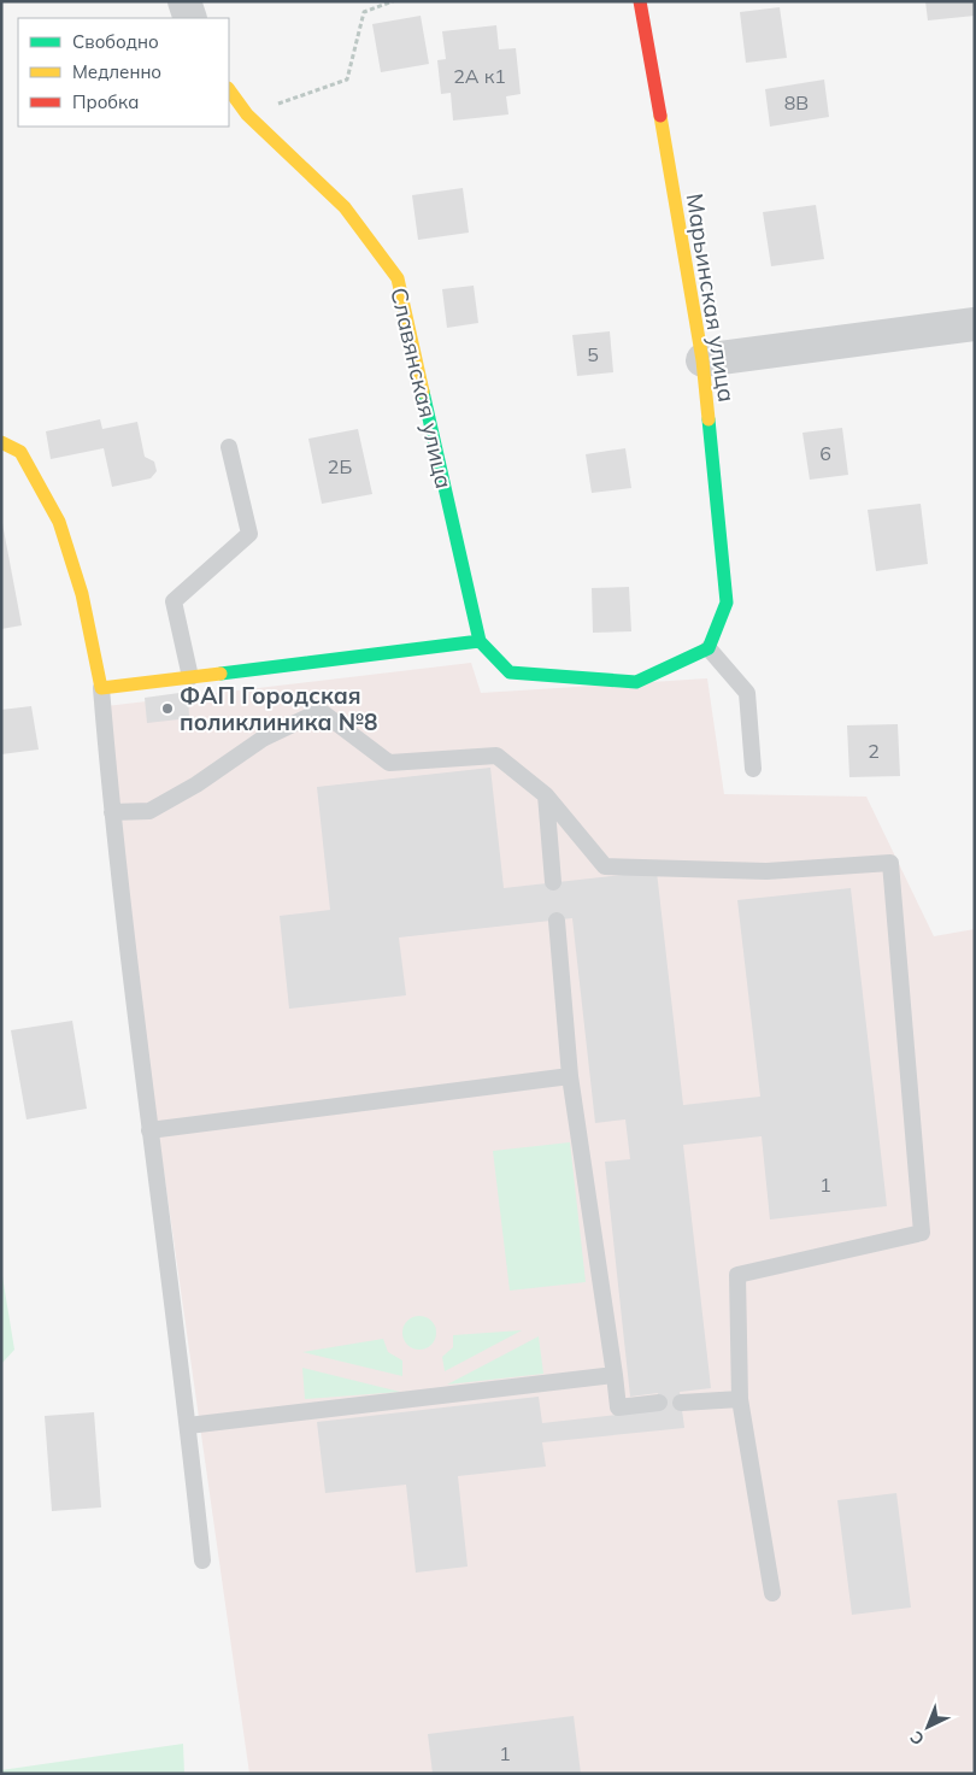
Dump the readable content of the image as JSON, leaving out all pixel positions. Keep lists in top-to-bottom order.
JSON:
{
  "streets": {
    "street": ["Марьинская улица", "Славянская улица"]
  },
  "places": ["ФАП Городская поликлиника №8"],
  "house_numbers": [
    "2А к1",
    "8В",
    "5",
    "6",
    "2Б",
    "2",
    "1",
    "1"
  ],
  "legend": ["Свободно", "Медленно", "Пробка"],
  "north": "bottom left"
}
